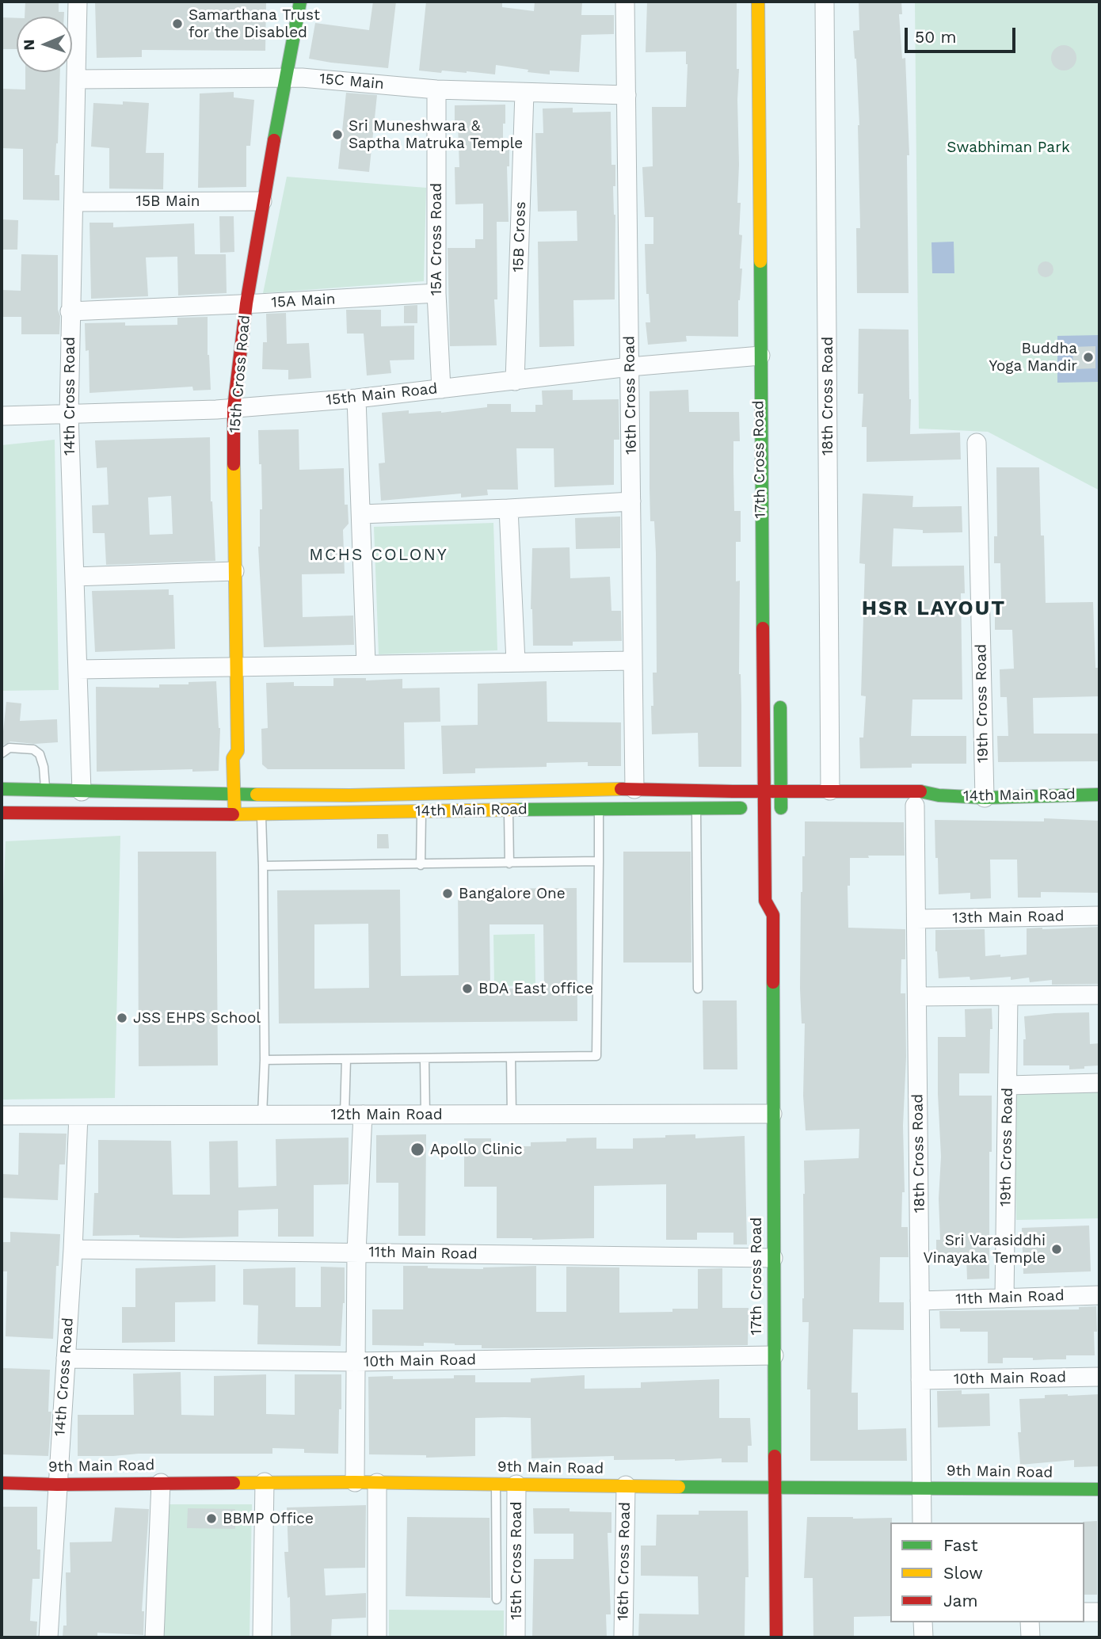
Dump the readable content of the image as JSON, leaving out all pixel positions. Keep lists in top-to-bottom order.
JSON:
{
  "streets": {
    "street": [
      "15C Main",
      "15B Main",
      "15B Cross",
      "15A Cross Road",
      "15A Main",
      "15th Cross Road",
      "15th Main Road",
      "16th Cross Road",
      "14th Cross Road",
      "18th Cross Road",
      "17th Cross Road",
      "19th Cross Road",
      "14th Main Road",
      "13th Main Road",
      "12th Main Road",
      "11th Main Road",
      "10th Main Road",
      "9th Main Road"
    ]
  },
  "crossings": [
    ["15C Main", "15B Cross"],
    ["15C Main", "15A Cross Road"],
    ["15C Main", "15th Cross Road"],
    ["15C Main", "16th Cross Road"],
    ["15C Main", "14th Cross Road"],
    ["15B Main", "15th Cross Road"],
    ["15B Main", "14th Cross Road"],
    ["15B Cross", "15th Main Road"],
    ["15A Cross Road", "15A Main"],
    ["15A Cross Road", "15th Main Road"],
    ["15A Main", "15th Cross Road"],
    ["15A Main", "14th Cross Road"],
    ["15th Cross Road", "15th Main Road"],
    ["15th Cross Road", "14th Main Road"],
    ["15th Cross Road", "9th Main Road"],
    ["15th Main Road", "16th Cross Road"],
    ["15th Main Road", "14th Cross Road"],
    ["15th Main Road", "17th Cross Road"],
    ["16th Cross Road", "14th Main Road"],
    ["16th Cross Road", "9th Main Road"],
    ["14th Cross Road", "14th Main Road"],
    ["14th Cross Road", "12th Main Road"],
    ["14th Cross Road", "11th Main Road"],
    ["14th Cross Road", "10th Main Road"],
    ["14th Cross Road", "9th Main Road"],
    ["18th Cross Road", "14th Main Road"],
    ["18th Cross Road", "13th Main Road"],
    ["18th Cross Road", "11th Main Road"],
    ["18th Cross Road", "10th Main Road"],
    ["18th Cross Road", "9th Main Road"],
    ["17th Cross Road", "14th Main Road"],
    ["17th Cross Road", "12th Main Road"],
    ["17th Cross Road", "11th Main Road"],
    ["17th Cross Road", "10th Main Road"],
    ["17th Cross Road", "9th Main Road"],
    ["19th Cross Road", "14th Main Road"],
    ["19th Cross Road", "11th Main Road"]
  ],
  "districts": ["MCHS COLONY", "HSR LAYOUT"],
  "parks": ["Swabhiman Park"],
  "places": [
    "Samarthana Trust for the Disabled",
    "Sri Muneshwara & Saptha Matruka Temple",
    "Buddha Yoga Mandir",
    "Bangalore One",
    "BDA East office",
    "JSS EHPS School",
    "Apollo Clinic",
    "Sri Varasiddhi Vinayaka Temple",
    "BBMP Office"
  ],
  "legend": ["Fast", "Slow", "Jam"],
  "scale_bar": "50 m",
  "north": "left"
}
